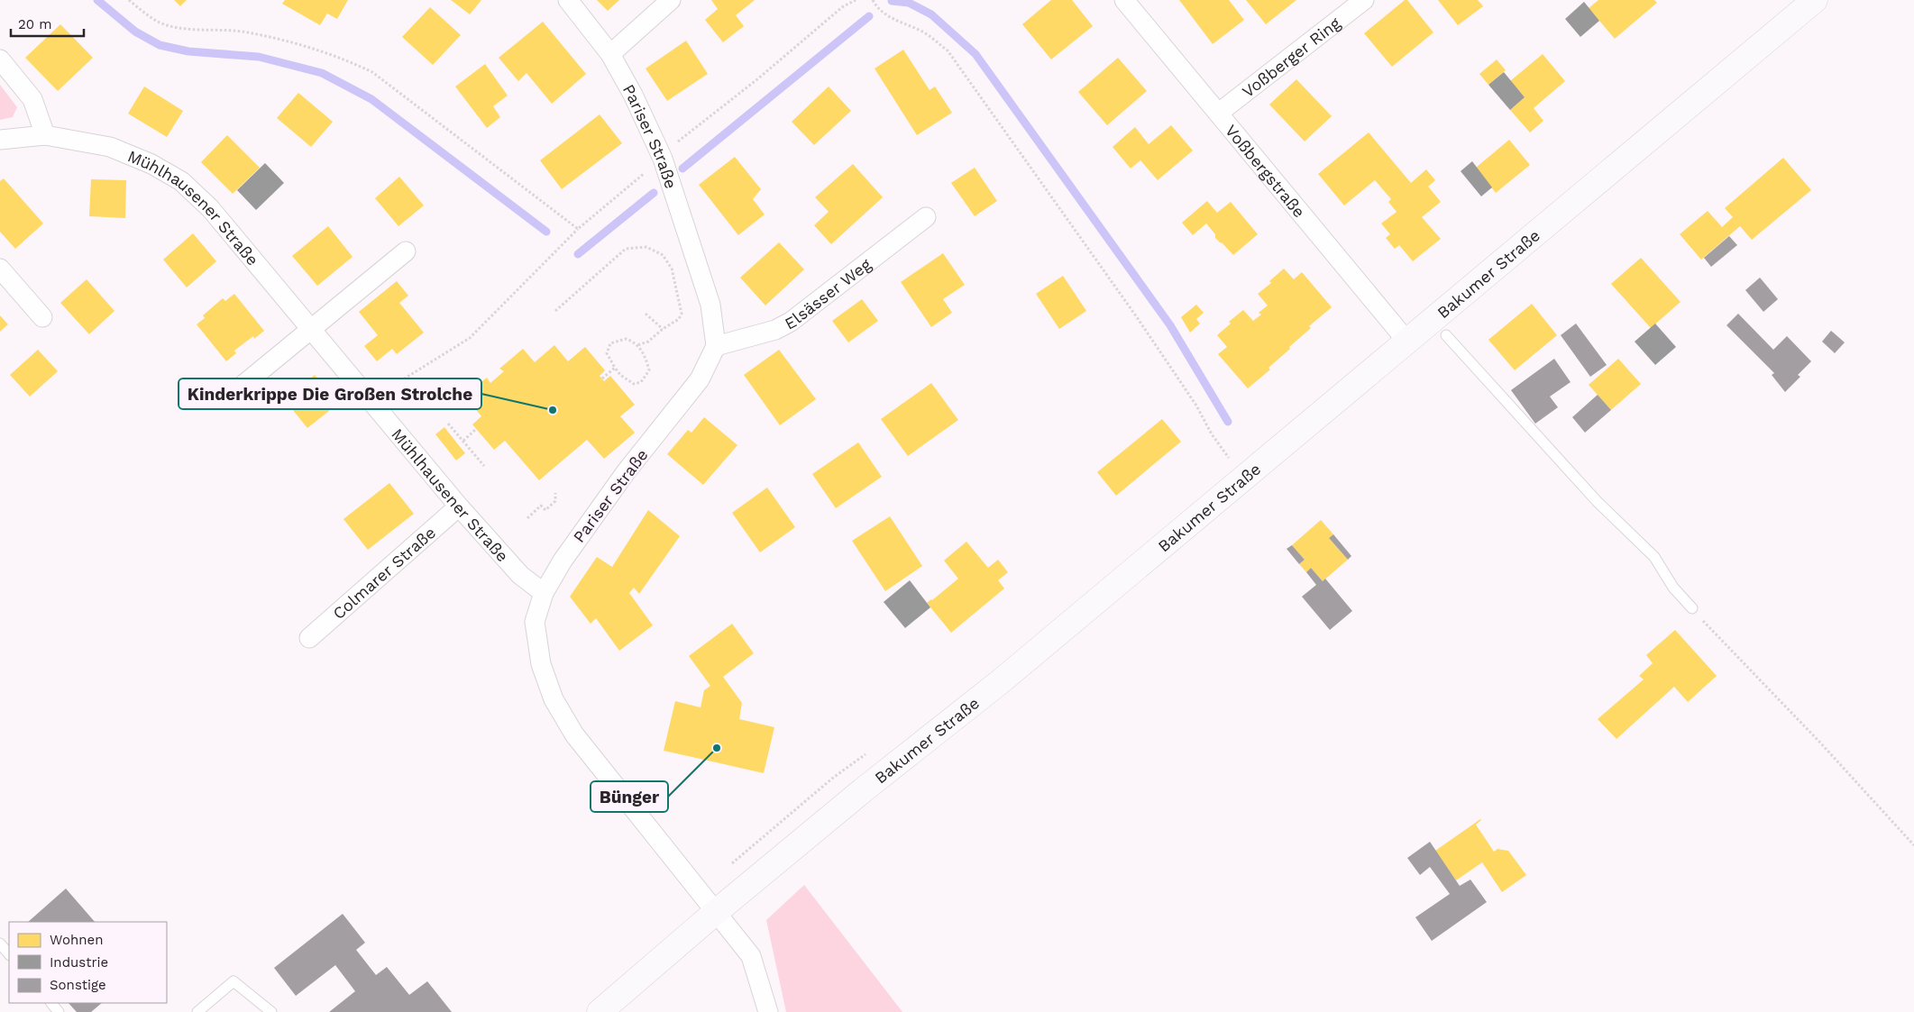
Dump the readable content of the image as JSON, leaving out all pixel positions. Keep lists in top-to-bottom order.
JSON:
{
  "streets": {
    "main road": ["Bakumer Straße"],
    "street": [
      "Voßberger Ring",
      "Pariser Straße",
      "Voßbergstraße",
      "Mühlhausener Straße",
      "Elsässer Weg",
      "Colmarer Straße"
    ]
  },
  "crossings": [
    ["Voßberger Ring", "Voßbergstraße"],
    ["Pariser Straße", "Mühlhausener Straße"],
    ["Pariser Straße", "Bakumer Straße"],
    ["Pariser Straße", "Elsässer Weg"],
    ["Voßbergstraße", "Bakumer Straße"],
    ["Mühlhausener Straße", "Colmarer Straße"]
  ],
  "places": ["Kinderkrippe Die Großen Strolche", "Bünger"],
  "legend": ["Wohnen", "Industrie", "Sonstige"],
  "scale_bar": "20 m"
}
